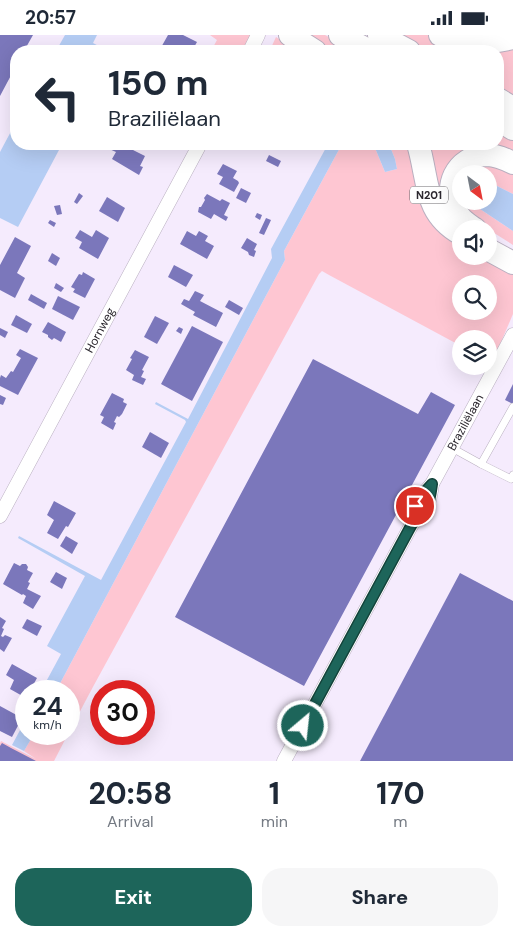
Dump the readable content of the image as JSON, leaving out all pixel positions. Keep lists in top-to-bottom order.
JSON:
{
  "streets": {
    "highway": ["N201"],
    "street": ["Hornweg", "Braziliëlaan"]
  },
  "north": "bottom right",
  "page": {
    "status": "20:57",
    "turn": ["150 m", "Braziliëlaan"],
    "speed": "24 km/h",
    "limit": "30",
    "eta": [
      "20:58",
      "Arrival",
      "1",
      "min",
      "170",
      "m"
    ],
    "buttons": ["Exit", "Share"]
  }
}
